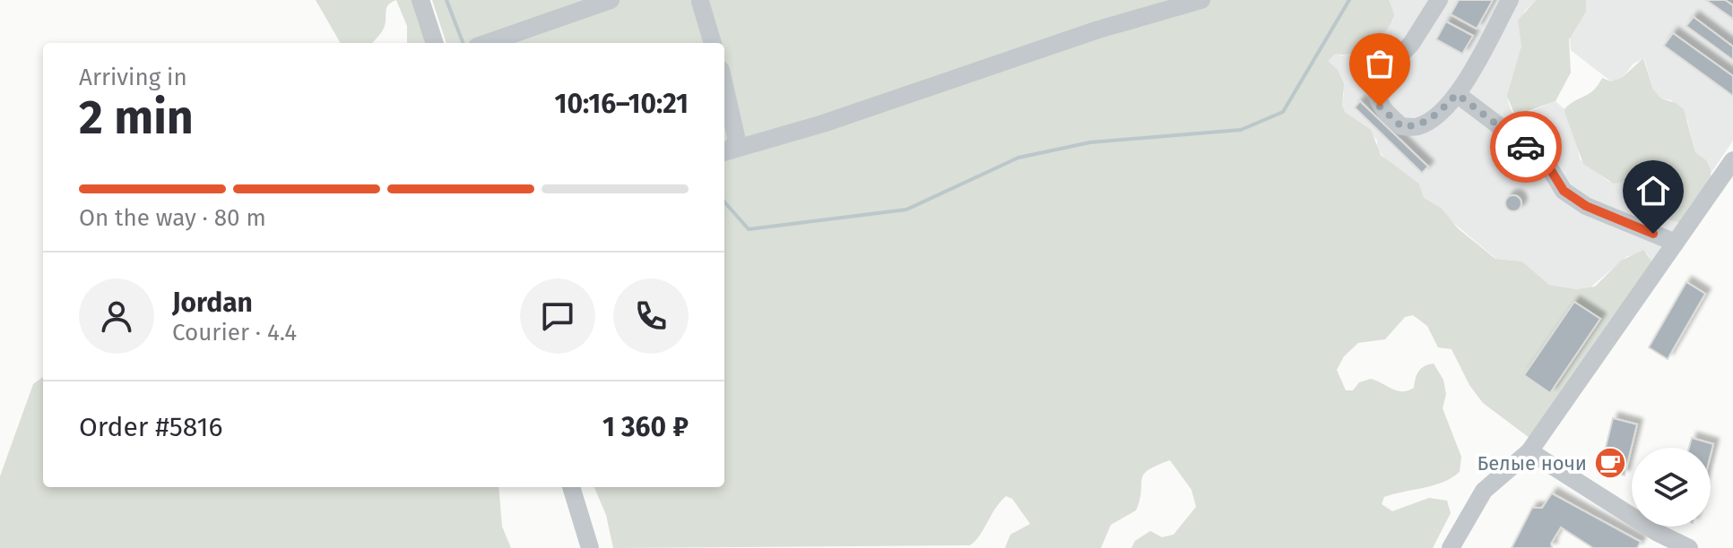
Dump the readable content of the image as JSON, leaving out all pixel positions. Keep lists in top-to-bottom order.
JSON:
{
  "places": {
    "cafe": ["Белые ночи"]
  },
  "page": {
    "heading": ["2 min", "Arriving in", "10:16–10:21"],
    "panel": [
      "Jordan",
      "Courier · 4.4",
      "Order #5816",
      "1 360 ₽"
    ],
    "bar": "On the way · 80 m"
  }
}
